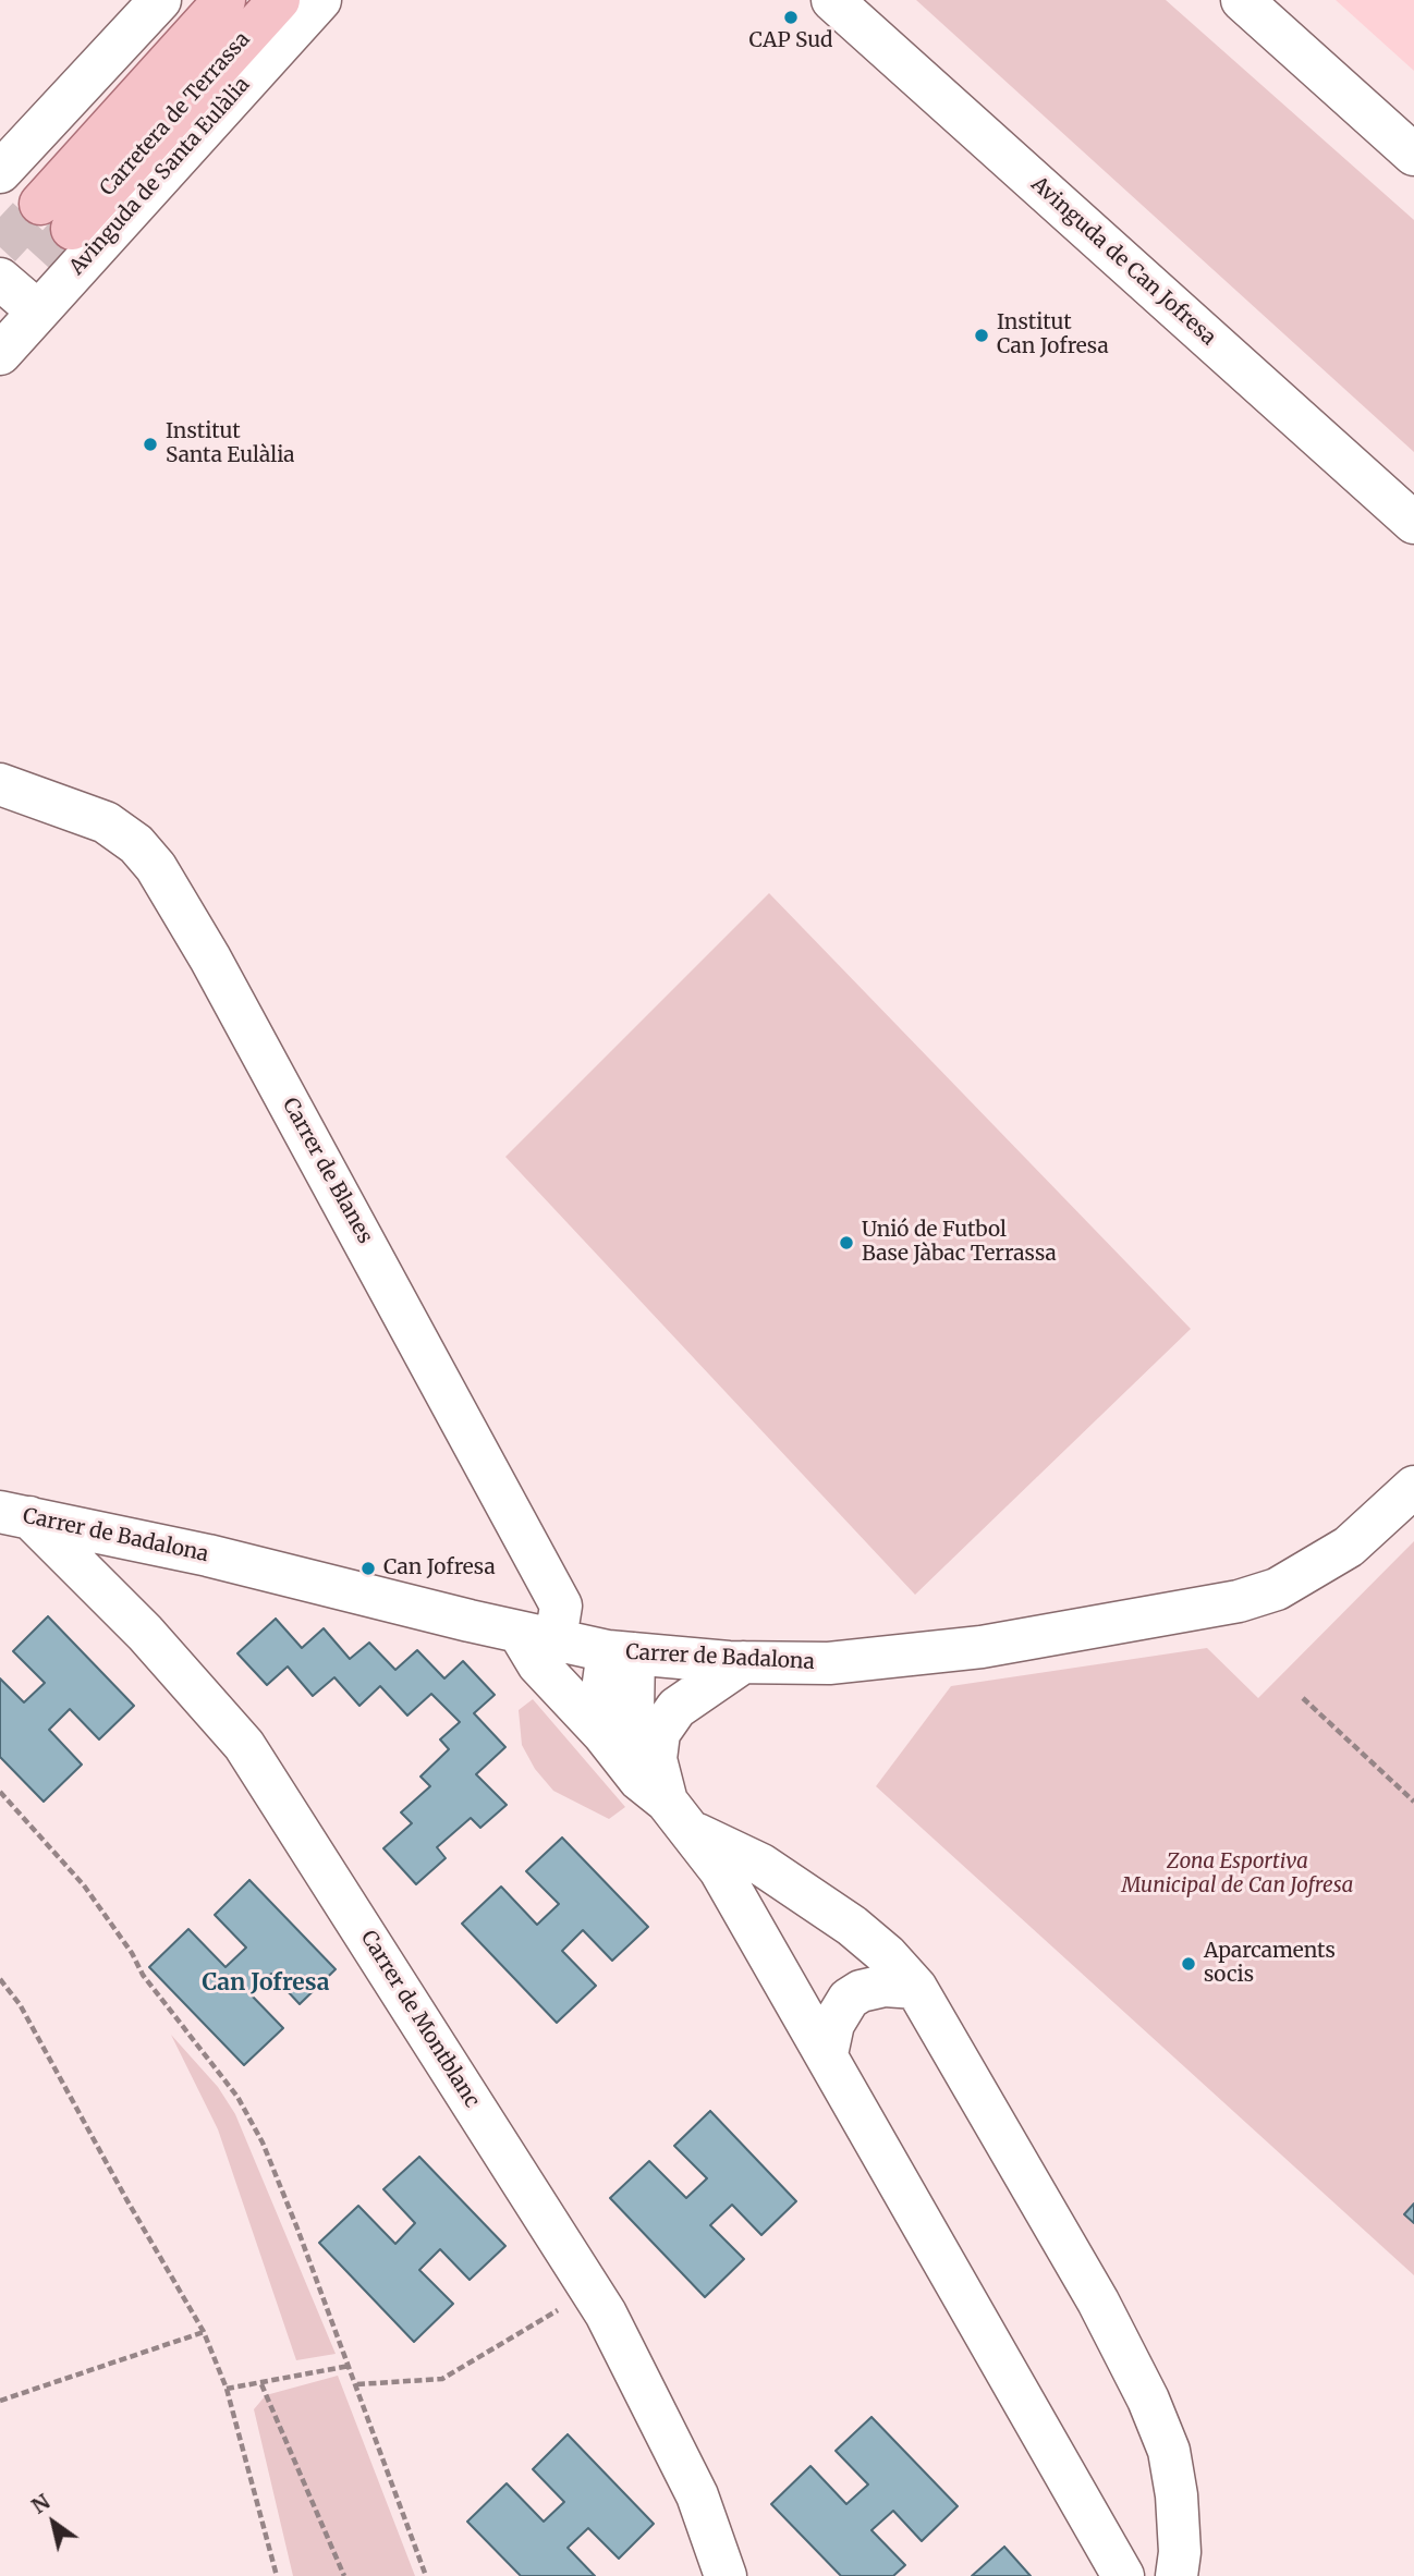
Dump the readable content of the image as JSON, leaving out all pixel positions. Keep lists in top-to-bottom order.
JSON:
{
  "streets": {
    "main road": ["Carretera de Terrassa"],
    "street": [
      "Avinguda de Santa Eulàlia",
      "Avinguda de Can Jofresa",
      "Carrer de Blanes",
      "Carrer de Badalona",
      "Carrer de Montblanc"
    ]
  },
  "crossings": [
    ["Carrer de Blanes", "Carrer de Badalona"],
    ["Carrer de Badalona", "Carrer de Montblanc"]
  ],
  "districts": ["Can Jofresa"],
  "parks": ["Zona Esportiva Municipal de Can Jofresa"],
  "places": [
    "CAP Sud",
    "Institut Can Jofresa",
    "Institut Santa Eulàlia",
    "Unió de Futbol Base Jàbac Terrassa",
    "Can Jofresa",
    "Aparcaments socis"
  ],
  "north": "top left"
}
